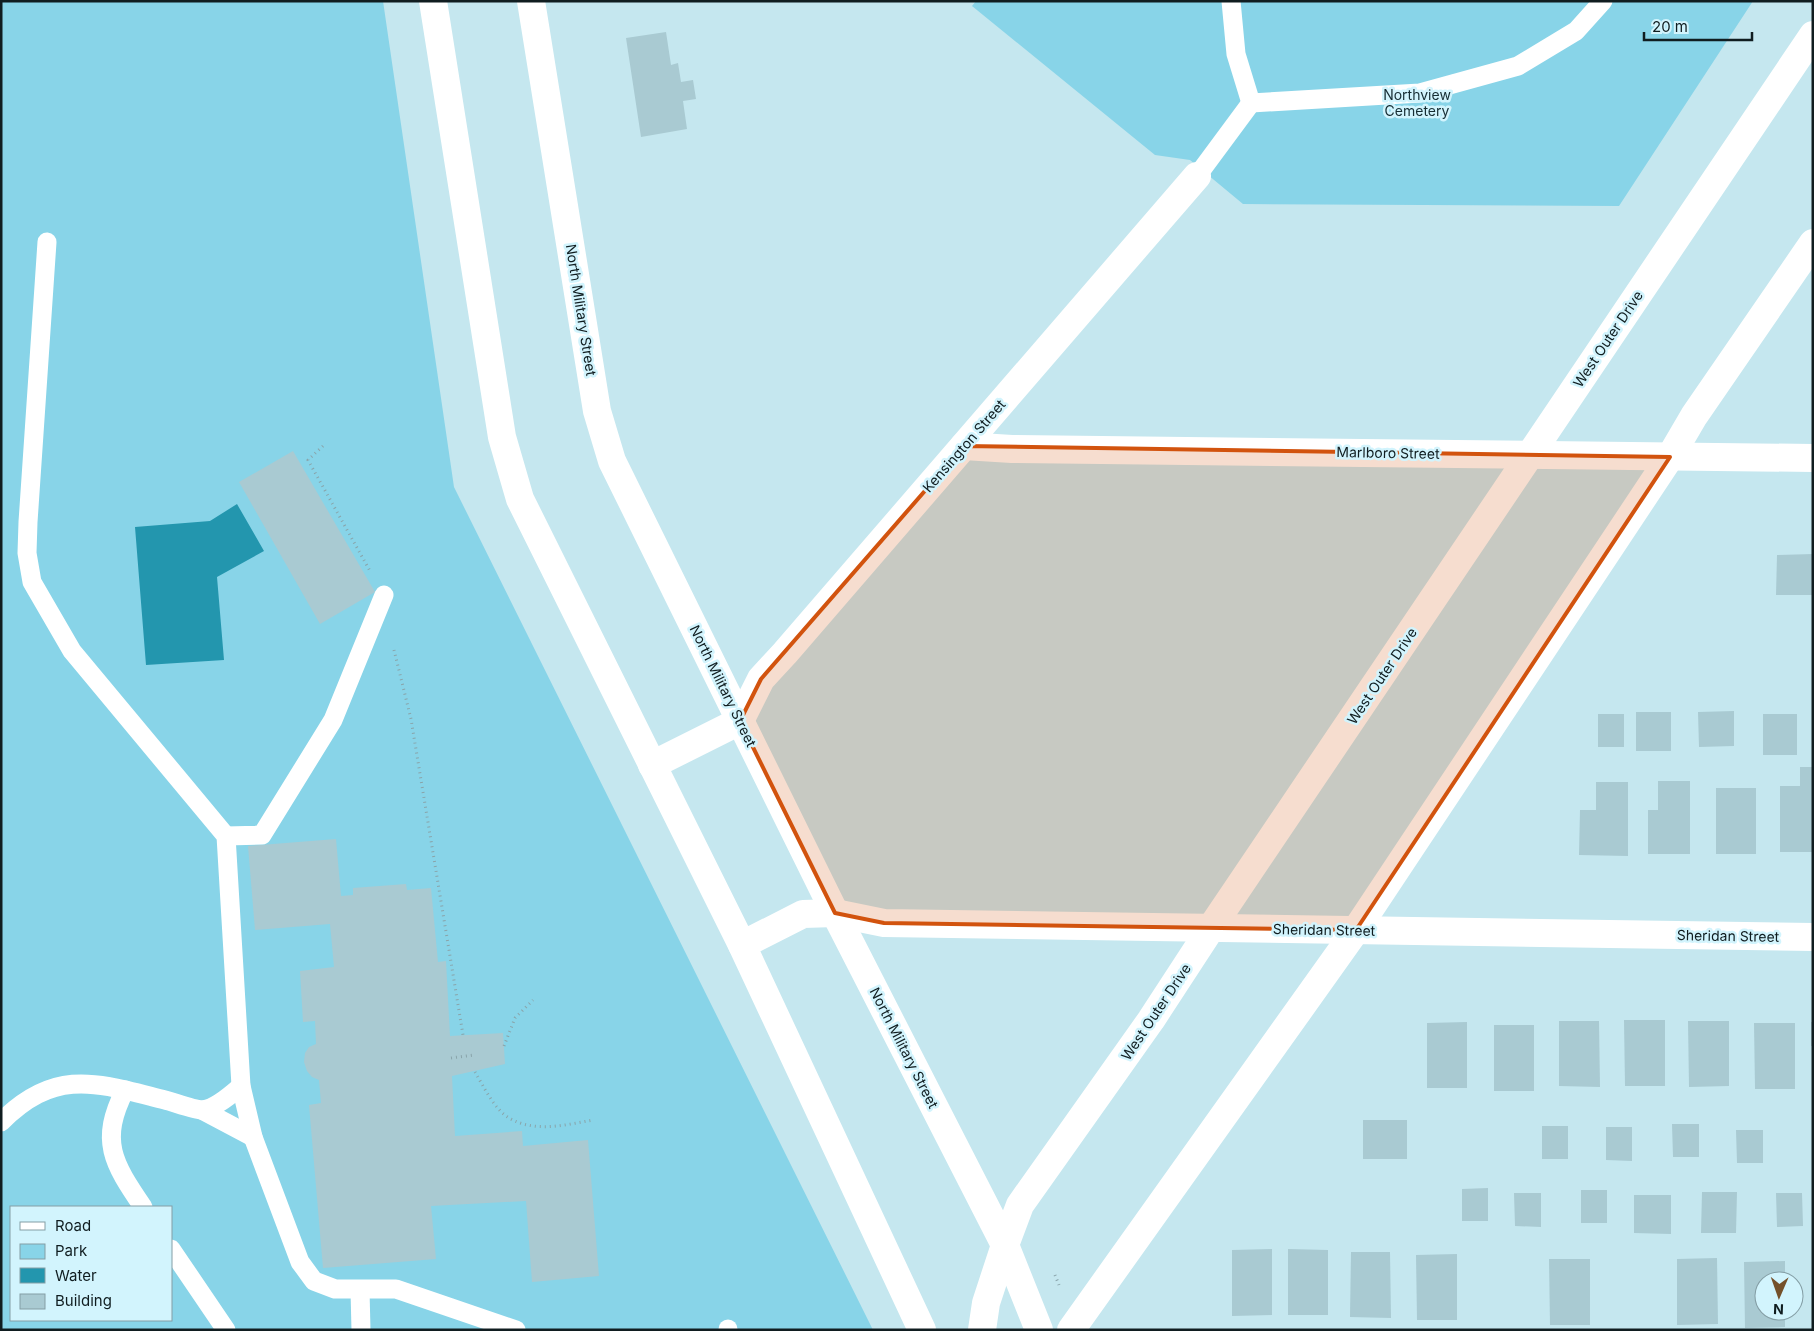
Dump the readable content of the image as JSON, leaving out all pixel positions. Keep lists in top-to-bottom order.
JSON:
{
  "streets": {
    "street": [
      "North Military Street",
      "West Outer Drive",
      "Kensington Street",
      "Marlboro Street",
      "Sheridan Street"
    ]
  },
  "crossings": [
    ["North Military Street", "West Outer Drive"],
    ["North Military Street", "Kensington Street"],
    ["North Military Street", "Sheridan Street"],
    ["West Outer Drive", "Marlboro Street"],
    ["West Outer Drive", "Sheridan Street"],
    ["Kensington Street", "Marlboro Street"]
  ],
  "parks": ["Northview Cemetery"],
  "legend": [
    "Road",
    "Park",
    "Water",
    "Building"
  ],
  "scale_bar": "20 m",
  "north": "bottom"
}
